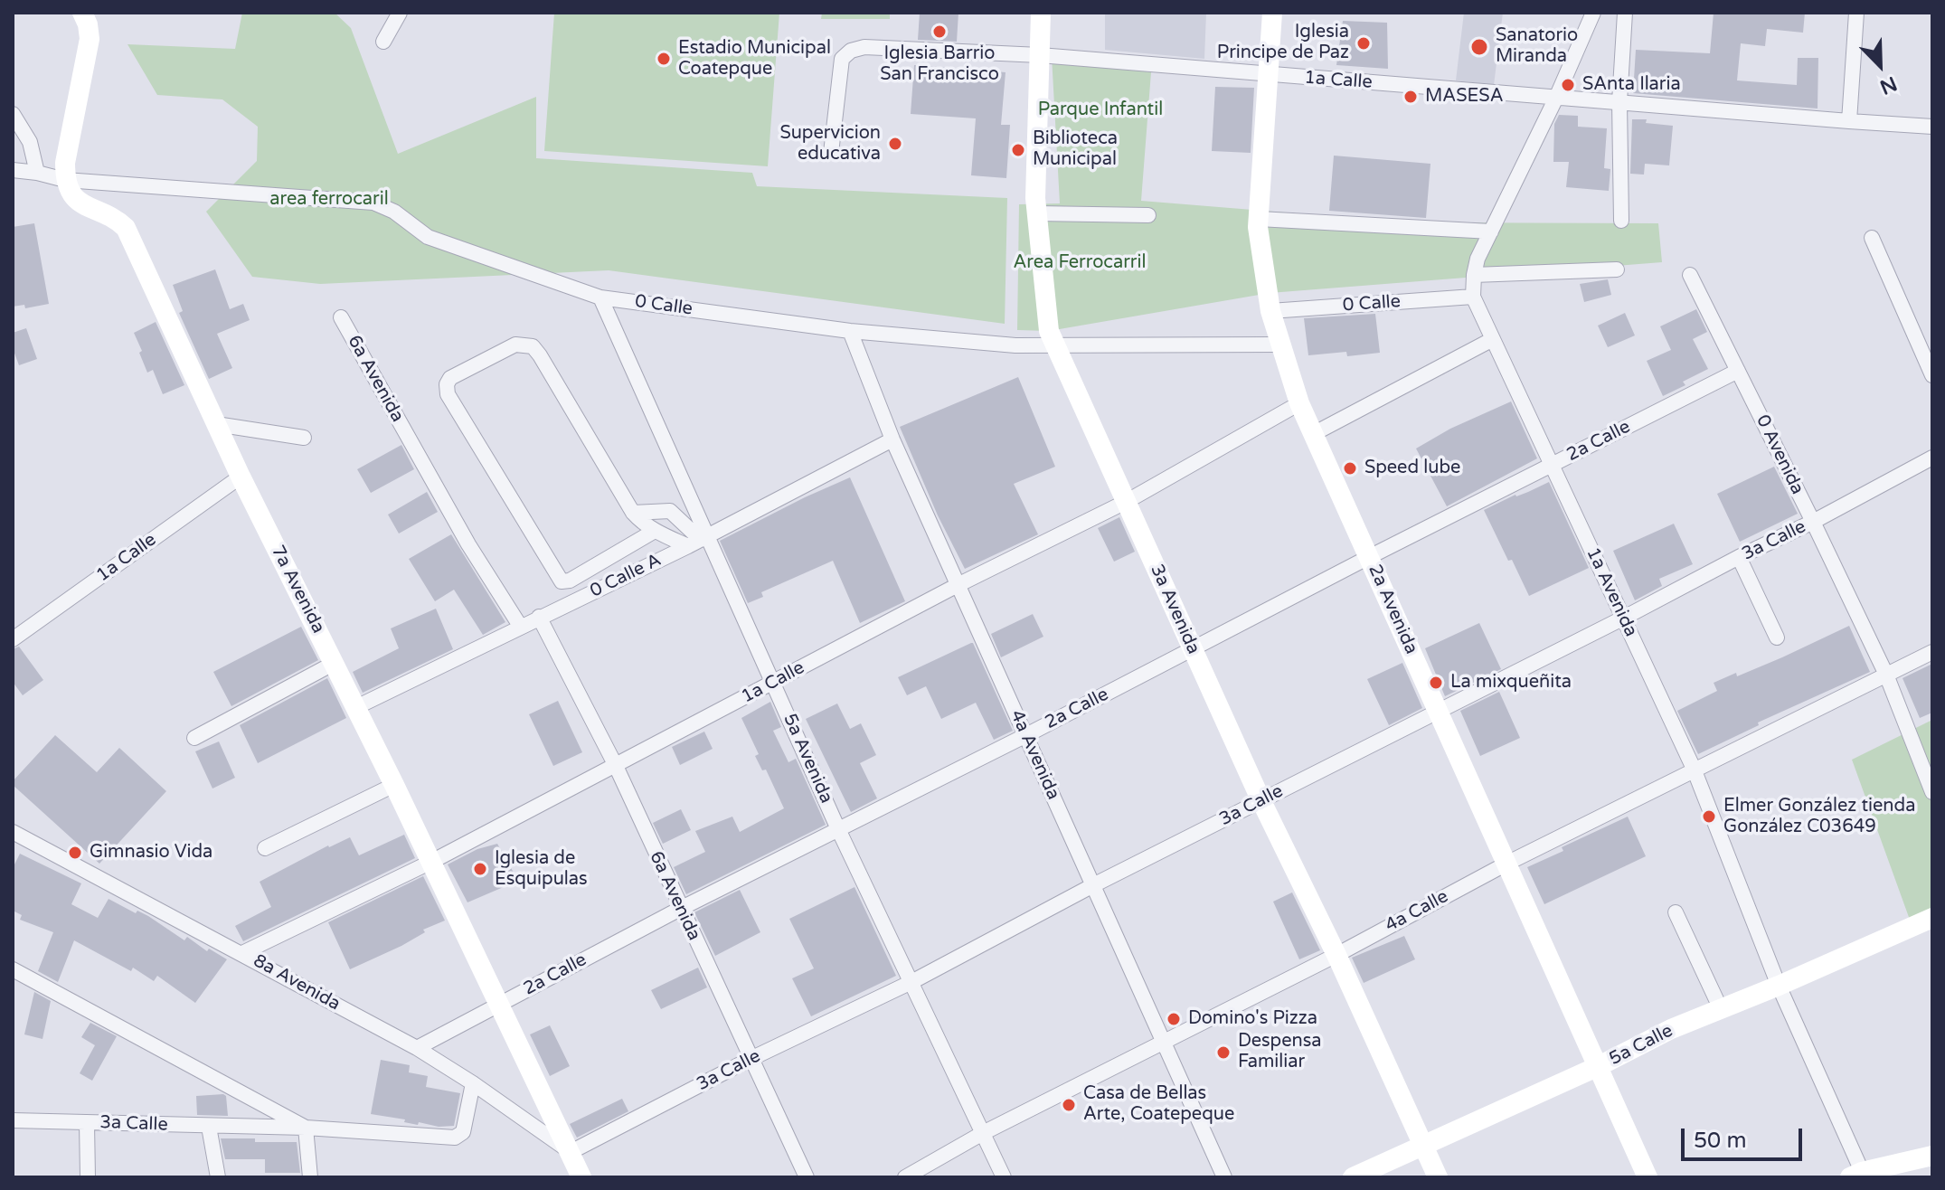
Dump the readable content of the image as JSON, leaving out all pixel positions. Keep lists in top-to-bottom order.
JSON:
{
  "streets": {
    "main road": [
      "7a Avenida",
      "3a Avenida",
      "2a Avenida",
      "5a Calle"
    ],
    "street": [
      "1a Calle",
      "0 Calle",
      "6a Avenida",
      "2a Calle",
      "0 Avenida",
      "3a Calle",
      "0 Calle A",
      "1a Avenida",
      "4a Avenida",
      "5a Avenida",
      "4a Calle",
      "8a Avenida"
    ]
  },
  "crossings": [
    ["1a Calle", "6a Avenida"],
    ["1a Calle", "7a Avenida"],
    ["1a Calle", "1a Avenida"],
    ["1a Calle", "3a Avenida"],
    ["1a Calle", "2a Avenida"],
    ["1a Calle", "4a Avenida"],
    ["1a Calle", "5a Avenida"],
    ["1a Calle", "8a Avenida"],
    ["0 Calle", "7a Avenida"],
    ["0 Calle", "1a Avenida"],
    ["0 Calle", "3a Avenida"],
    ["0 Calle", "2a Avenida"],
    ["0 Calle", "4a Avenida"],
    ["0 Calle", "5a Avenida"],
    ["6a Avenida", "2a Calle"],
    ["6a Avenida", "3a Calle"],
    ["6a Avenida", "0 Calle A"],
    ["2a Calle", "0 Avenida"],
    ["2a Calle", "7a Avenida"],
    ["2a Calle", "1a Avenida"],
    ["2a Calle", "3a Avenida"],
    ["2a Calle", "2a Avenida"],
    ["2a Calle", "4a Avenida"],
    ["2a Calle", "5a Avenida"],
    ["2a Calle", "8a Avenida"],
    ["0 Avenida", "3a Calle"],
    ["0 Avenida", "4a Calle"],
    ["3a Calle", "7a Avenida"],
    ["3a Calle", "1a Avenida"],
    ["3a Calle", "3a Avenida"],
    ["3a Calle", "2a Avenida"],
    ["3a Calle", "4a Avenida"],
    ["3a Calle", "5a Avenida"],
    ["3a Calle", "8a Avenida"],
    ["0 Calle A", "7a Avenida"],
    ["0 Calle A", "4a Avenida"],
    ["0 Calle A", "5a Avenida"],
    ["7a Avenida", "8a Avenida"],
    ["1a Avenida", "4a Calle"],
    ["1a Avenida", "5a Calle"],
    ["3a Avenida", "4a Calle"],
    ["3a Avenida", "5a Calle"],
    ["2a Avenida", "4a Calle"],
    ["2a Avenida", "5a Calle"],
    ["4a Avenida", "4a Calle"],
    ["5a Avenida", "4a Calle"]
  ],
  "parks": ["Parque Infantil", "area ferrocaril", "Area Ferrocarril"],
  "places": [
    "Iglesia Barrio San Francisco",
    "Iglesia Principe de Paz",
    "Sanatorio Miranda",
    "Estadio Municipal Coatepque",
    "SAnta Ilaria",
    "MASESA",
    "Supervicion educativa",
    "Biblioteca Municipal",
    "Speed lube",
    "La mixqueñita",
    "Elmer González tienda González C03649",
    "Gimnasio Vida",
    "Iglesia de Esquipulas",
    "Domino's Pizza",
    "Despensa Familiar",
    "Casa de Bellas Arte, Coatepeque"
  ],
  "scale_bar": "50 m",
  "north": "bottom right"
}
